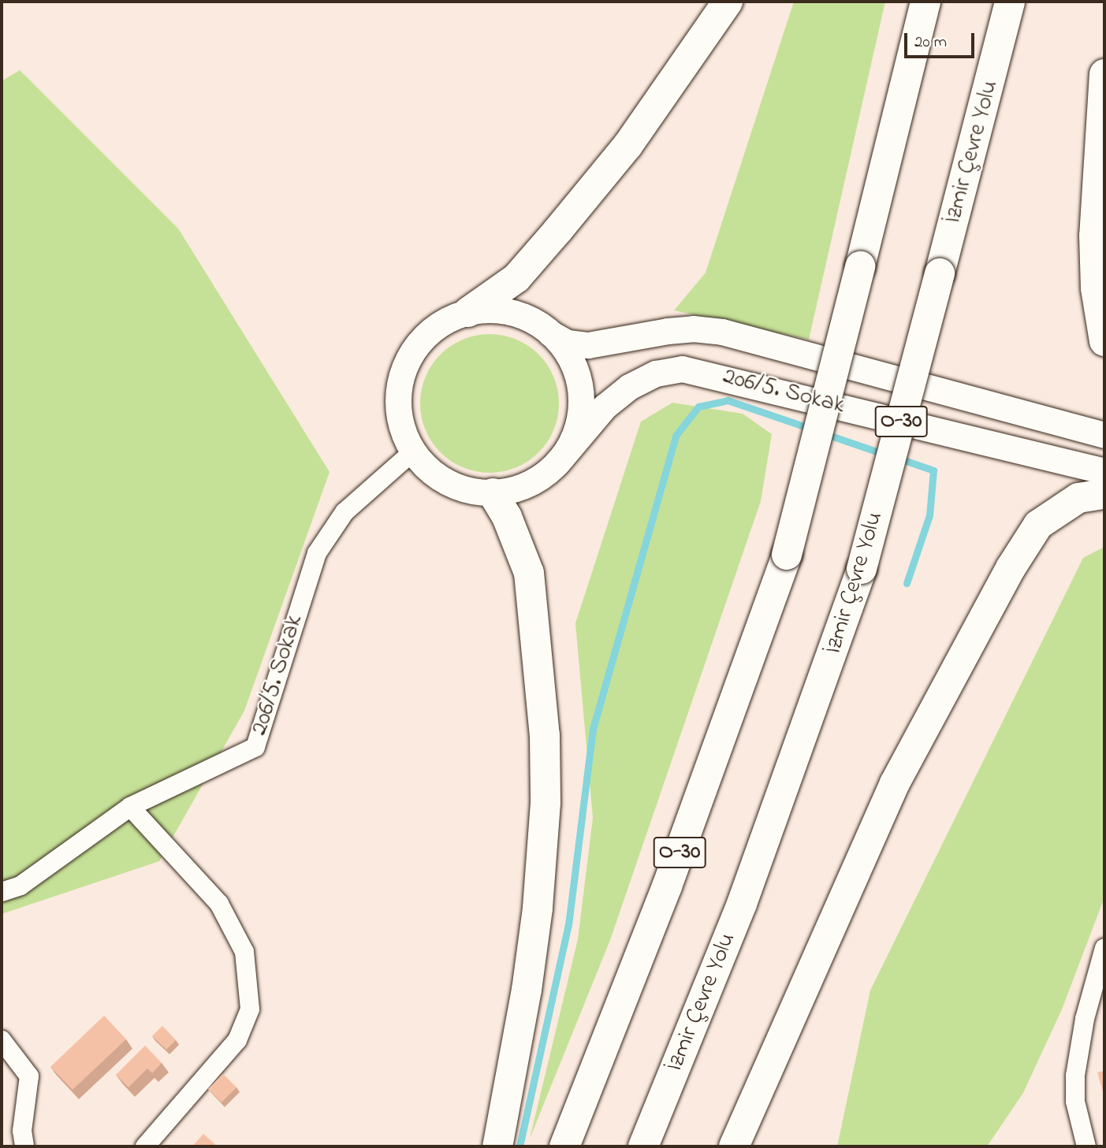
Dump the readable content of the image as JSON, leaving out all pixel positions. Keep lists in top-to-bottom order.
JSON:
{
  "streets": {
    "highway": ["İzmir Çevre Yolu", "O-30"],
    "main road": ["206/5. Sokak"]
  },
  "scale_bar": "20 m"
}
